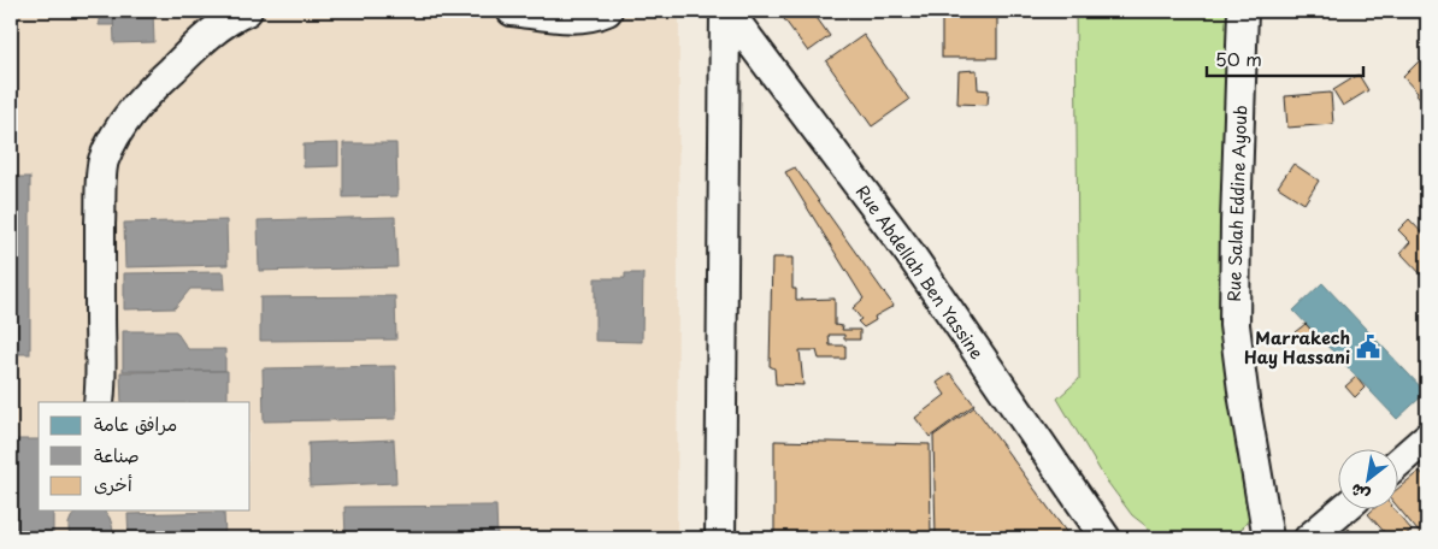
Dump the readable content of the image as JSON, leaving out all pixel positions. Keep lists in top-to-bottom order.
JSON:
{
  "streets": {
    "street": ["Rue Salah Eddine Ayoub", "Rue Abdellah Ben Yassine"]
  },
  "places": {
    "public building": ["Marrakech Hay Hassani"]
  },
  "legend": ["مرافق عامة", "صناعة", "أخرى"],
  "scale_bar": "50 m",
  "north": "bottom left"
}
